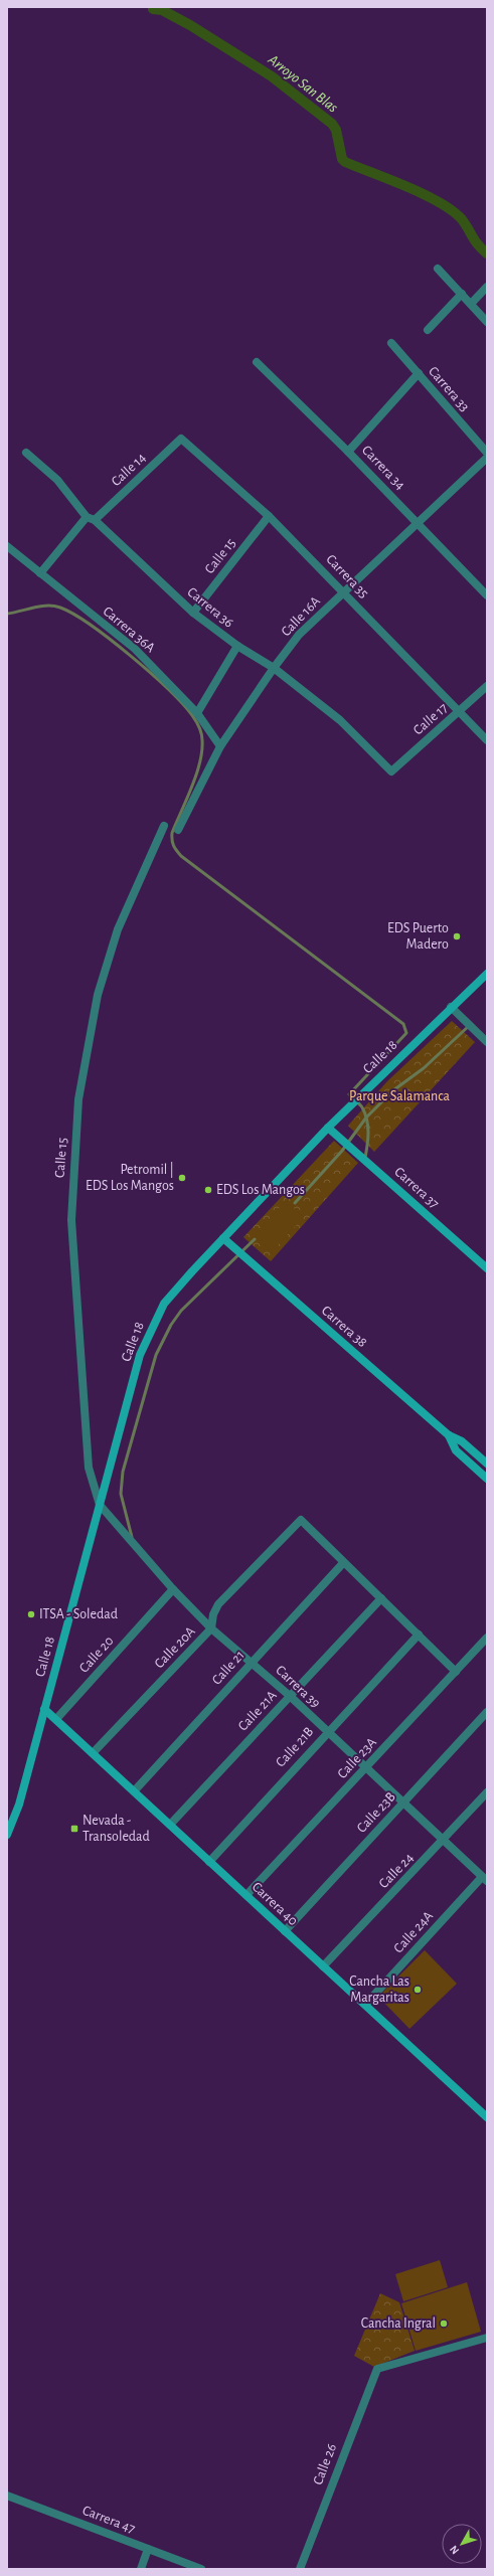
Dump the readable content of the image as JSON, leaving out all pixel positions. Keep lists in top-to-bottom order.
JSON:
{
  "streets": {
    "street": [
      "Carrera 33",
      "Carrera 34",
      "Calle 14",
      "Calle 15",
      "Carrera 35",
      "Carrera 36",
      "Calle 16A",
      "Carrera 36A",
      "Calle 17",
      "Calle 18",
      "Carrera 37",
      "Carrera 38",
      "Calle 20A",
      "Calle 20",
      "Calle 21",
      "Carrera 39",
      "Calle 21A",
      "Calle 21B",
      "Calle 23A",
      "Calle 23B",
      "Calle 24",
      "Carrera 40",
      "Calle 24A",
      "Calle 26",
      "Carrera 47"
    ]
  },
  "crossings": [
    ["Carrera 34", "Calle 16A"],
    ["Calle 14", "Carrera 35"],
    ["Calle 14", "Carrera 36"],
    ["Calle 15", "Carrera 35"],
    ["Calle 15", "Carrera 36"],
    ["Calle 15", "Calle 18"],
    ["Calle 15", "Carrera 39"],
    ["Carrera 35", "Calle 16A"],
    ["Carrera 35", "Calle 17"],
    ["Carrera 36", "Calle 16A"],
    ["Carrera 36", "Calle 17"],
    ["Calle 16A", "Carrera 36A"],
    ["Calle 18", "Carrera 37"],
    ["Calle 18", "Carrera 38"],
    ["Calle 18", "Carrera 39"],
    ["Calle 18", "Carrera 40"],
    ["Calle 20A", "Calle 21"],
    ["Calle 20A", "Carrera 39"],
    ["Calle 20A", "Carrera 40"],
    ["Calle 20", "Carrera 39"],
    ["Calle 20", "Carrera 40"],
    ["Calle 21", "Carrera 39"],
    ["Calle 21", "Carrera 40"],
    ["Carrera 39", "Calle 21A"],
    ["Carrera 39", "Calle 21B"],
    ["Carrera 39", "Calle 23A"],
    ["Carrera 39", "Calle 23B"],
    ["Carrera 39", "Calle 24"],
    ["Carrera 39", "Calle 24A"],
    ["Calle 21A", "Carrera 40"],
    ["Calle 21B", "Carrera 40"],
    ["Calle 23A", "Carrera 40"],
    ["Calle 23B", "Carrera 40"],
    ["Calle 24", "Carrera 40"],
    ["Carrera 40", "Calle 24A"]
  ],
  "water": ["Arroyo San Blas"],
  "parks": ["Parque Salamanca"],
  "places": {
    "other": [
      "EDS Puerto Madero",
      "Petromil | EDS Los Mangos",
      "EDS Los Mangos",
      "ITSA - Soledad",
      "Cancha Las Margaritas",
      "Cancha Ingral"
    ],
    "transit": ["Nevada - Transoledad"]
  },
  "north": "bottom left"
}
